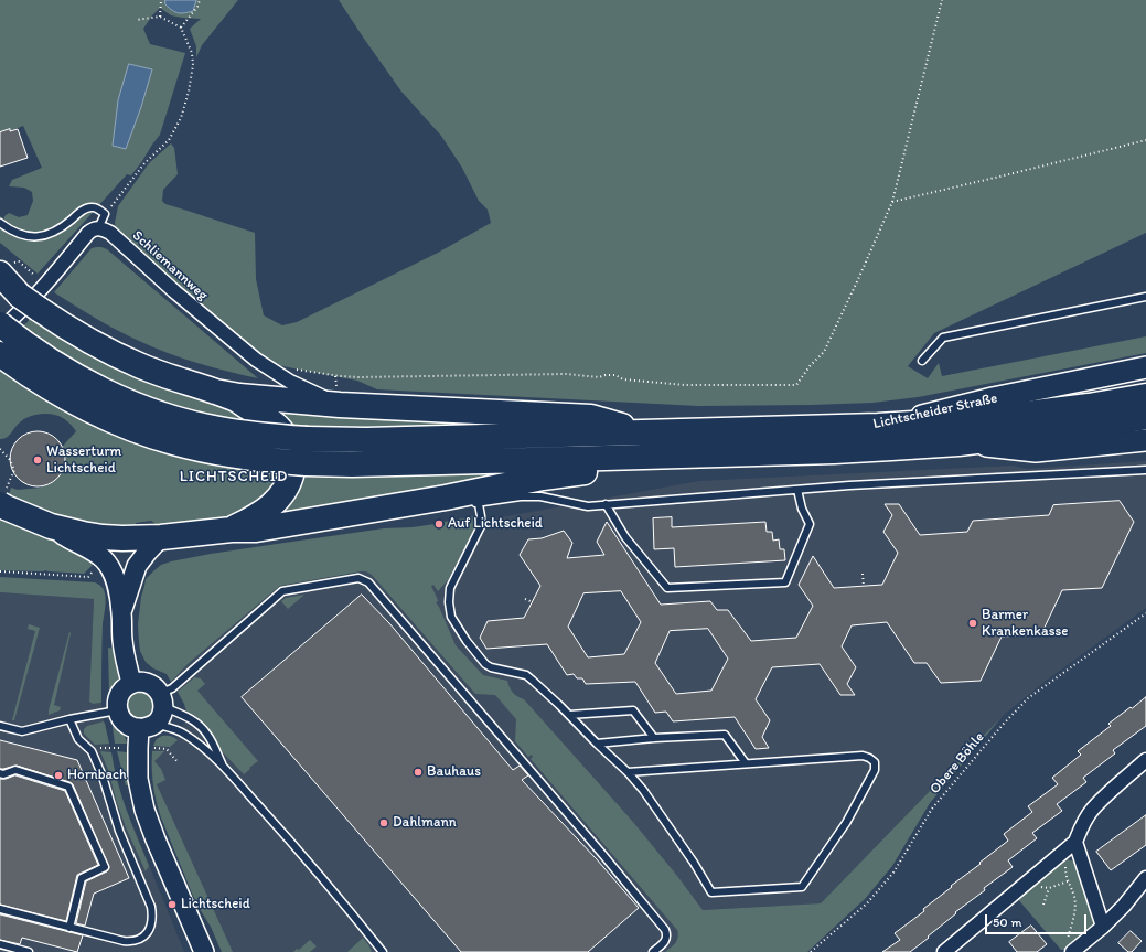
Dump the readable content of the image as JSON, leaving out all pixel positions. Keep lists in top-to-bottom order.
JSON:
{
  "streets": {
    "highway": ["Lichtscheider Straße"],
    "street": ["Schliemannweg"],
    "path": ["Obere Böhle"]
  },
  "districts": ["LICHTSCHEID"],
  "places": [
    "Wasserturm Lichtscheid",
    "Auf Lichtscheid",
    "Barmer Krankenkasse",
    "Bauhaus",
    "Hornbach",
    "Dahlmann",
    "Lichtscheid"
  ],
  "scale_bar": "50 m"
}
